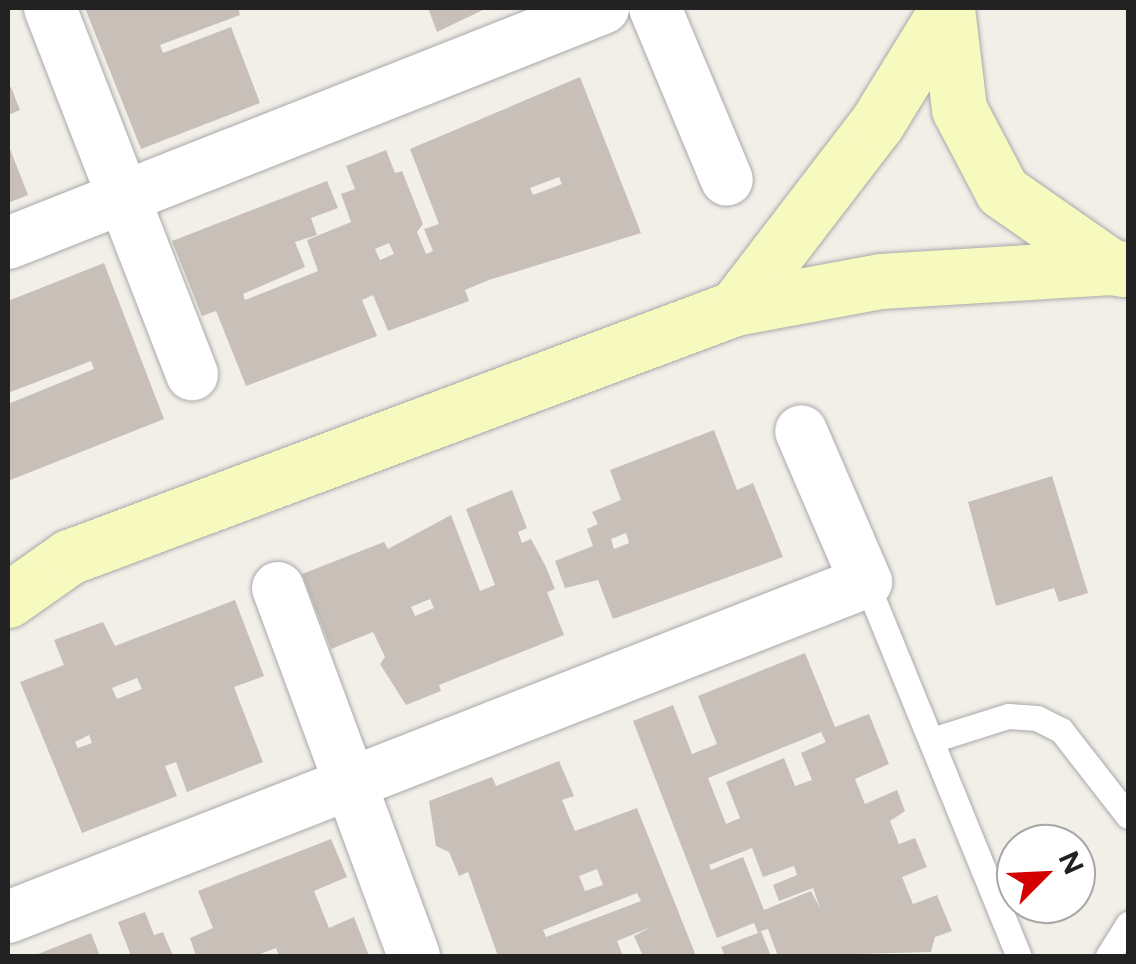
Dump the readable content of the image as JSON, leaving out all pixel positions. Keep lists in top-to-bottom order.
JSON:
{
  "north": "top right"
}
